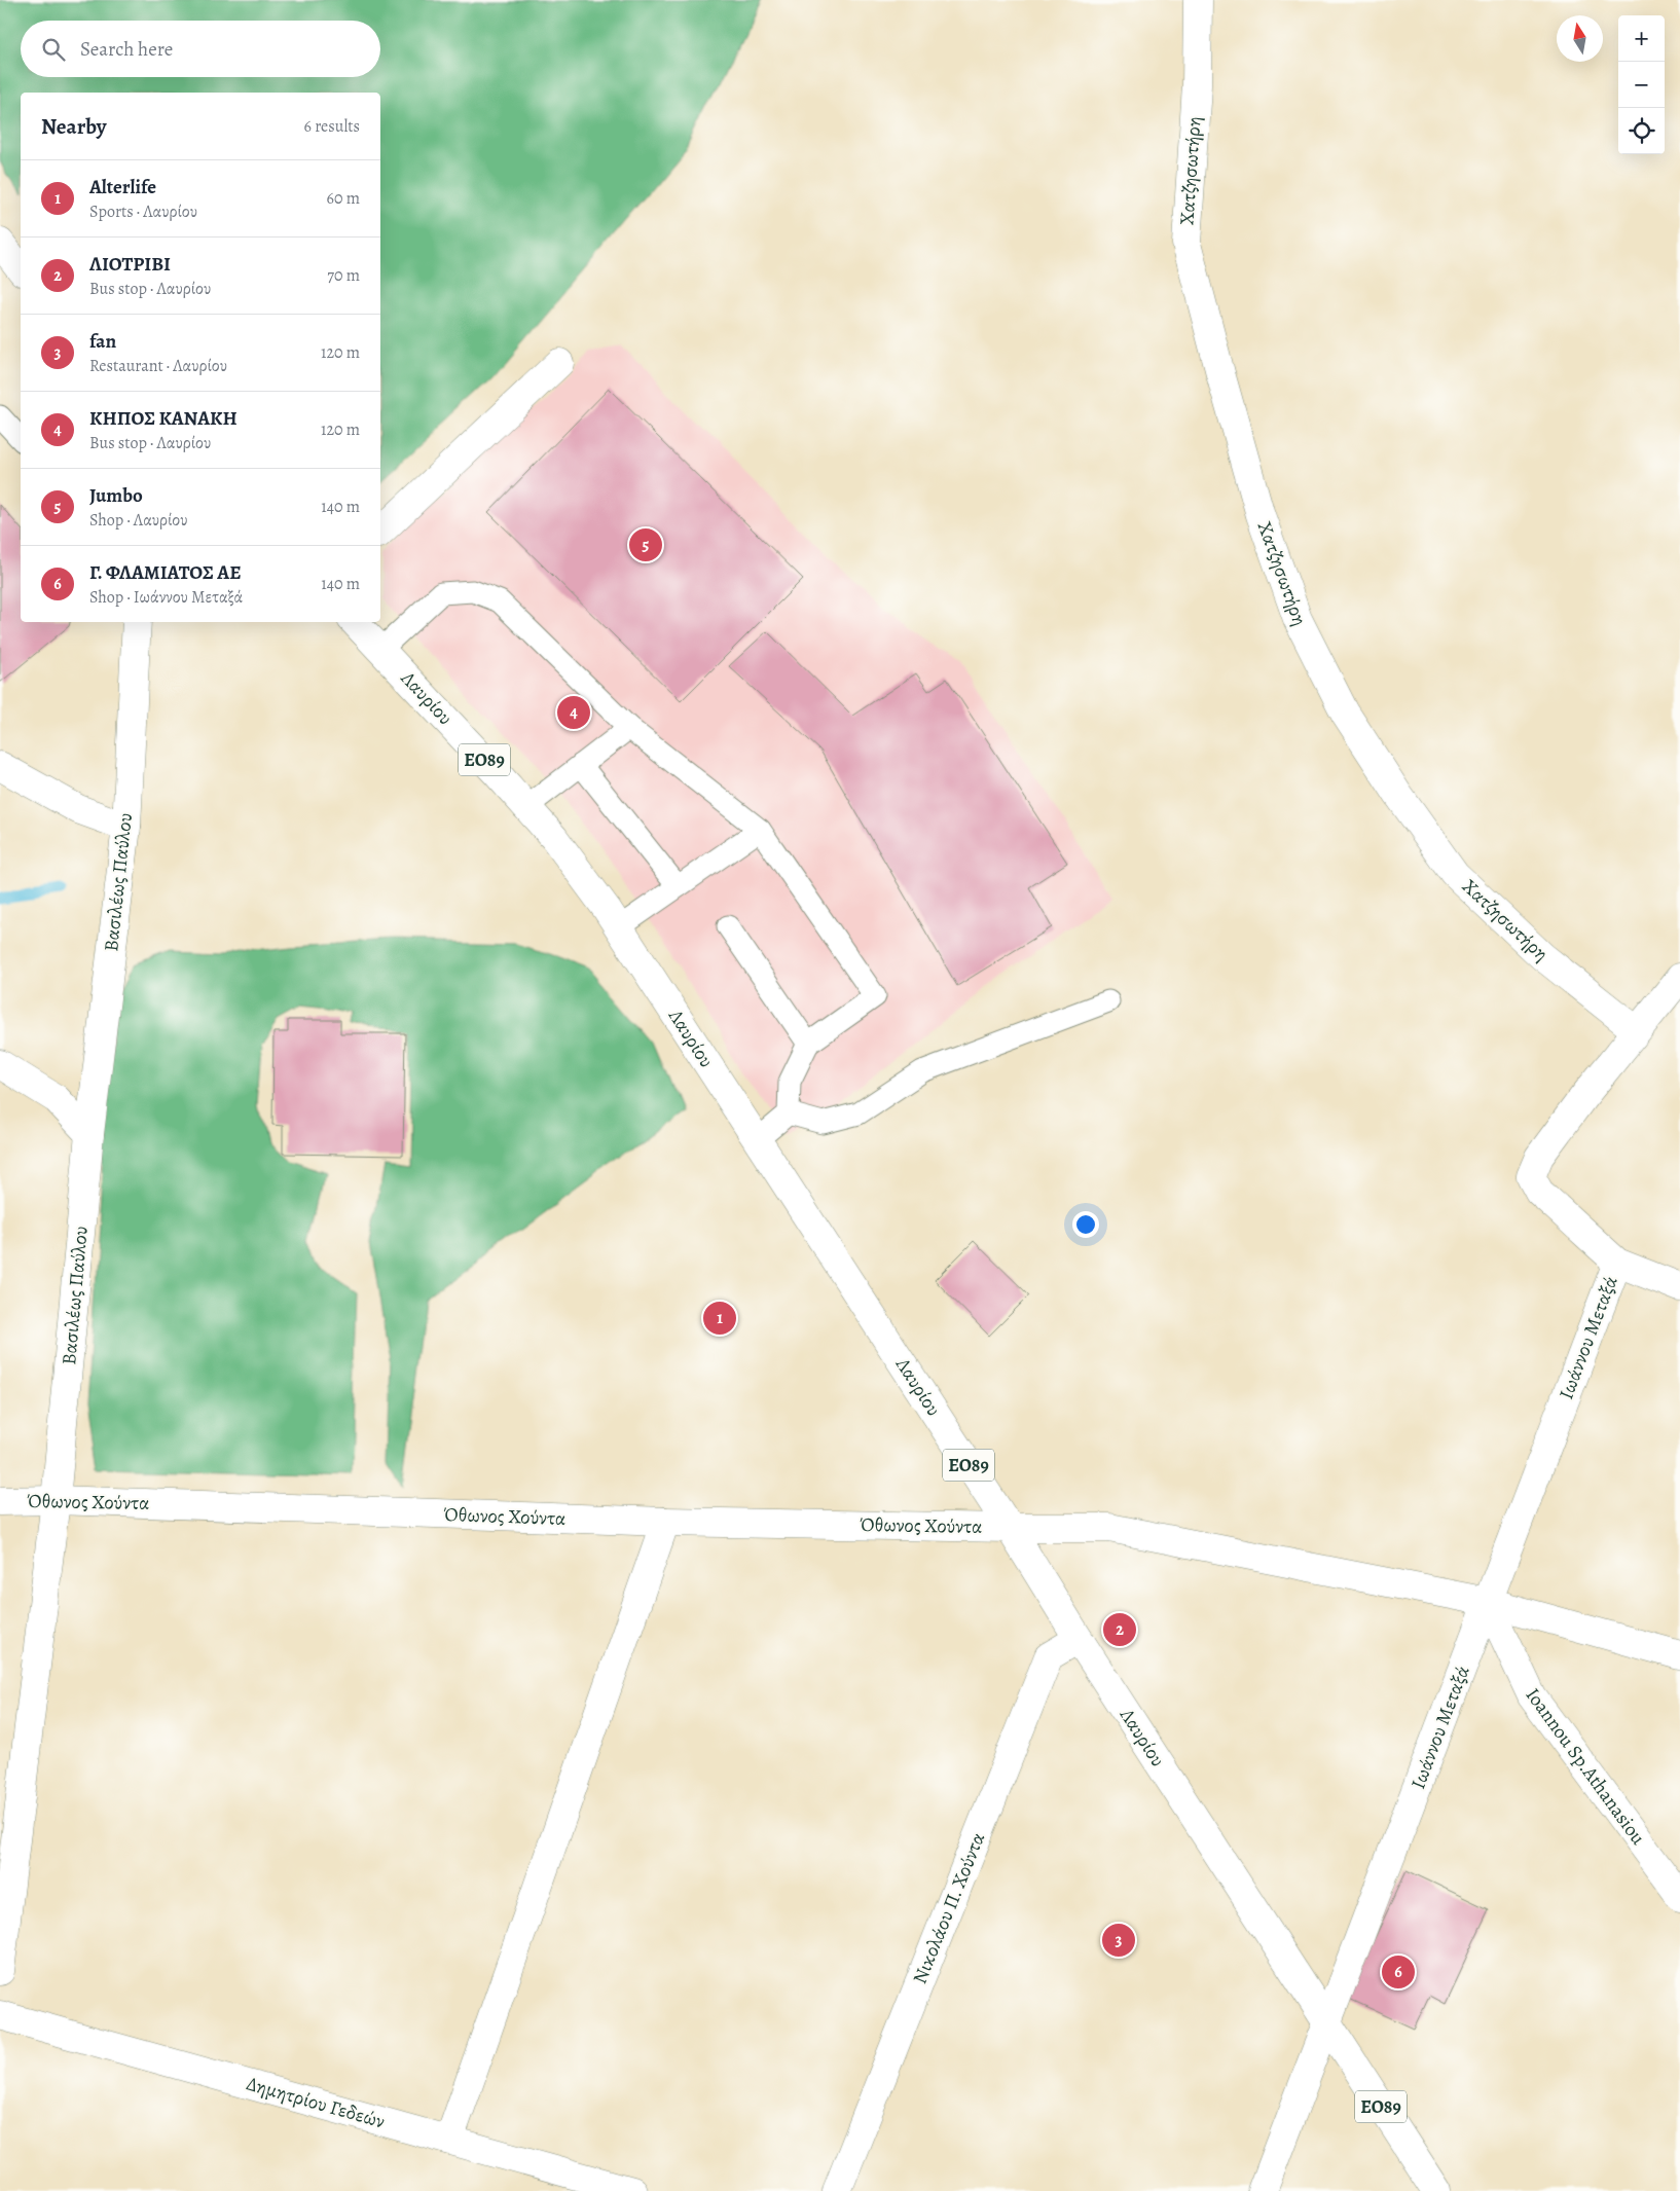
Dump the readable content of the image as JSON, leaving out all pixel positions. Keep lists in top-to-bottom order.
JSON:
{
  "streets": {
    "street": [
      "Χατζησωτήρη",
      "Λαυρίου",
      "ΕΟ89",
      "Βασιλέως Παύλου",
      "Ιωάννου Μεταξά",
      "Όθωνος Χούντα",
      "Ioannou Sp.Athanasiou",
      "Νικολάου Π. Χούντα",
      "Δημητρίου Γεδεών"
    ]
  },
  "crossings": [
    ["Λαυρίου", "Ιωάννου Μεταξά"],
    ["Λαυρίου", "Όθωνος Χούντα"],
    ["Λαυρίου", "Νικολάου Π. Χούντα"],
    ["Βασιλέως Παύλου", "Όθωνος Χούντα"],
    ["Ιωάννου Μεταξά", "Όθωνος Χούντα"],
    ["Ιωάννου Μεταξά", "Ioannou Sp.Athanasiou"],
    ["Όθωνος Χούντα", "Ioannou Sp.Athanasiou"]
  ],
  "north": "top",
  "page": {
    "map_buttons": ["+", "−"],
    "search": "Search here",
    "heading": ["Nearby", "6 results"],
    "list": [
      {
        "mark": "1",
        "name": "Alterlife",
        "note": "Sports · Λαυρίου",
        "value": "60 m"
      },
      {
        "mark": "2",
        "name": "ΛΙΟΤΡΙΒΙ",
        "note": "Bus stop · Λαυρίου",
        "value": "70 m"
      },
      {
        "mark": "3",
        "name": "fan",
        "note": "Restaurant · Λαυρίου",
        "value": "120 m"
      },
      {
        "mark": "4",
        "name": "ΚΗΠΟΣ ΚΑΝΑΚΗ",
        "note": "Bus stop · Λαυρίου",
        "value": "120 m"
      },
      {
        "mark": "5",
        "name": "Jumbo",
        "note": "Shop · Λαυρίου",
        "value": "140 m"
      },
      {
        "mark": "6",
        "name": "Γ. ΦΛΑΜΙΑΤΟΣ ΑΕ",
        "note": "Shop · Ιωάννου Μεταξά",
        "value": "140 m"
      }
    ],
    "pins": [
      "5",
      "4",
      "1",
      "2",
      "3",
      "6"
    ]
  }
}
